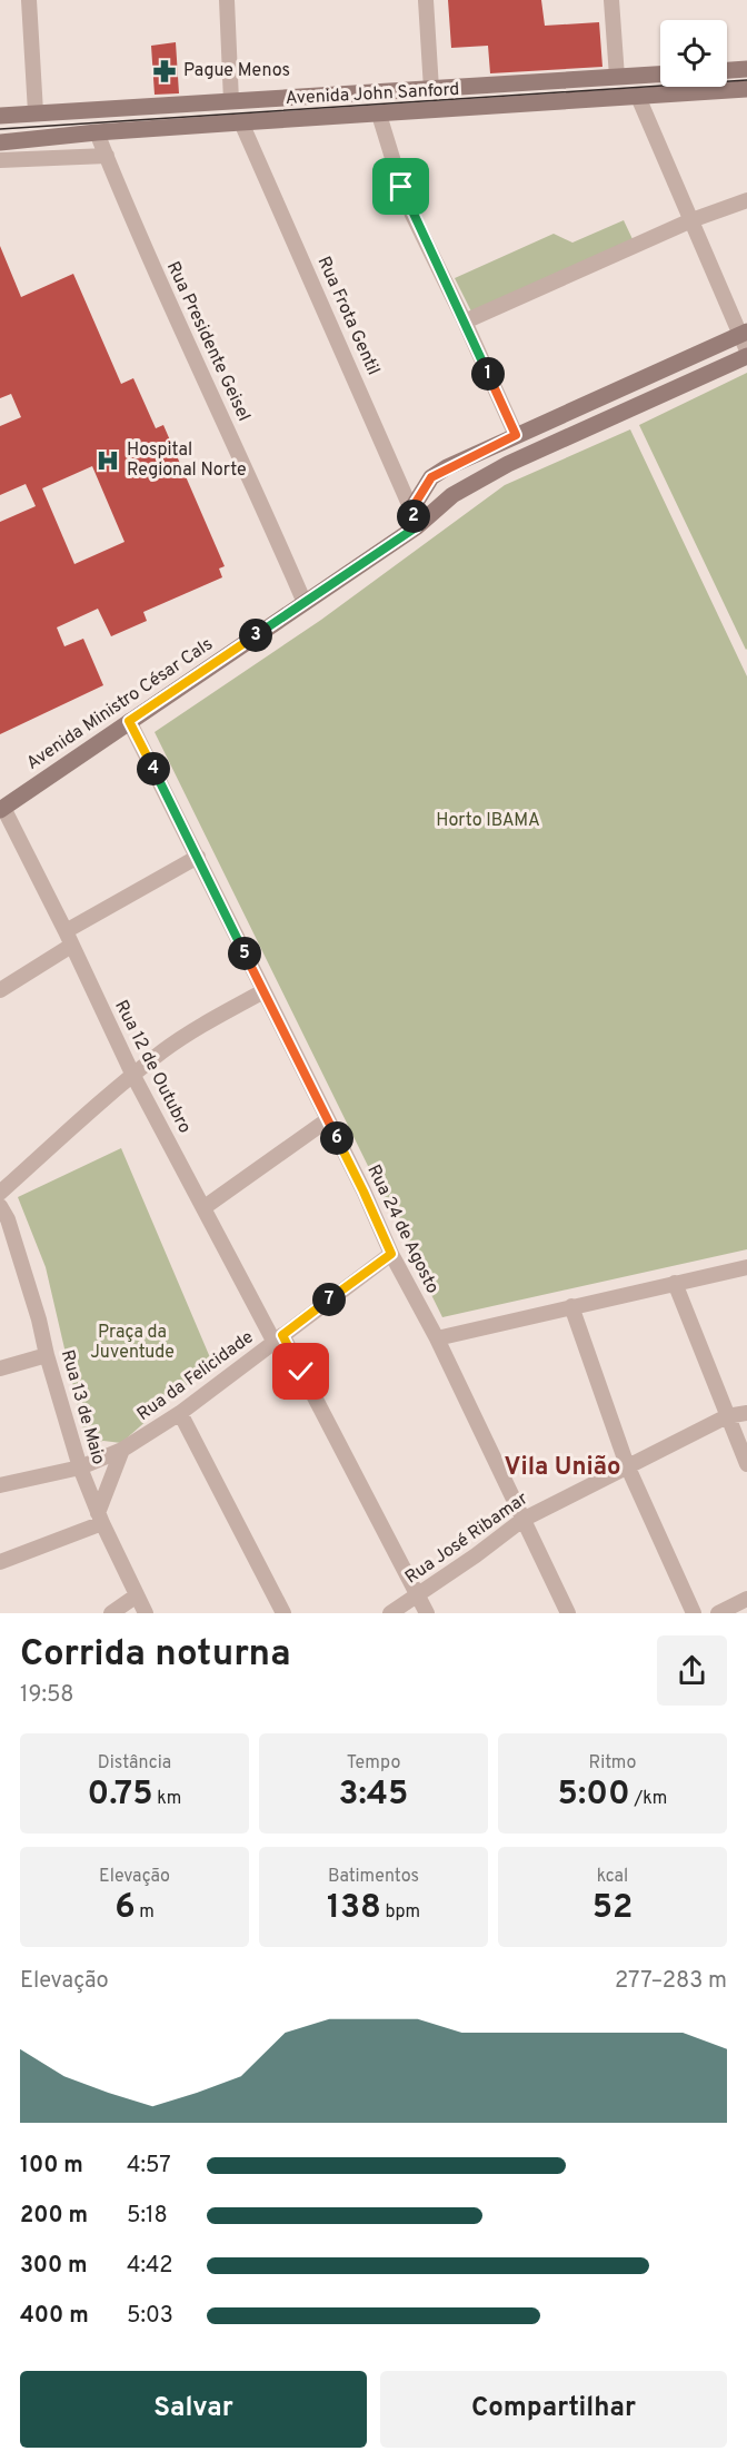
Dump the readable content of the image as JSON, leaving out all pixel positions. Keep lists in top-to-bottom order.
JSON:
{
  "streets": {
    "main road": ["Avenida John Sanford", "Rua Frota Gentil", "Avenida Ministro César Cals"],
    "street": [
      "Rua Presidente Geisel",
      "Rua 12 de Outubro",
      "Rua 24 de Agosto",
      "Rua da Felicidade",
      "Rua 13 de Maio",
      "Rua José Ribamar"
    ]
  },
  "crossings": [
    ["Avenida John Sanford", "Rua Frota Gentil"],
    ["Avenida John Sanford", "Rua Presidente Geisel"],
    ["Rua Frota Gentil", "Avenida Ministro César Cals"],
    ["Rua Presidente Geisel", "Avenida Ministro César Cals"],
    ["Avenida Ministro César Cals", "Rua 12 de Outubro"],
    ["Avenida Ministro César Cals", "Rua 24 de Agosto"],
    ["Rua 12 de Outubro", "Rua da Felicidade"],
    ["Rua 12 de Outubro", "Rua José Ribamar"],
    ["Rua 24 de Agosto", "Rua da Felicidade"],
    ["Rua 24 de Agosto", "Rua José Ribamar"],
    ["Rua da Felicidade", "Rua 13 de Maio"]
  ],
  "districts": ["Vila União"],
  "parks": ["Horto IBAMA", "Praça da Juventude"],
  "places": {
    "pharmacy": ["Pague Menos"],
    "hospital": ["Hospital Regional Norte"]
  },
  "page": {
    "pins": [
      "1",
      "2",
      "3",
      "4",
      "5",
      "6",
      "7"
    ],
    "heading": ["Corrida noturna", "19:58"],
    "stats": [
      ["Distância", "0.75 km"],
      ["Tempo", "3:45"],
      ["Ritmo", "5:00 /km"],
      ["Elevação", "6 m"],
      ["Batimentos", "138 bpm"],
      ["kcal", "52"]
    ],
    "chart": ["Elevação", "277–283 m"],
    "list": [
      {
        "name": "100 m",
        "note": "4:57"
      },
      {
        "name": "200 m",
        "note": "5:18"
      },
      {
        "name": "300 m",
        "note": "4:42"
      },
      {
        "name": "400 m",
        "note": "5:03"
      }
    ],
    "buttons": ["Salvar", "Compartilhar"]
  }
}
